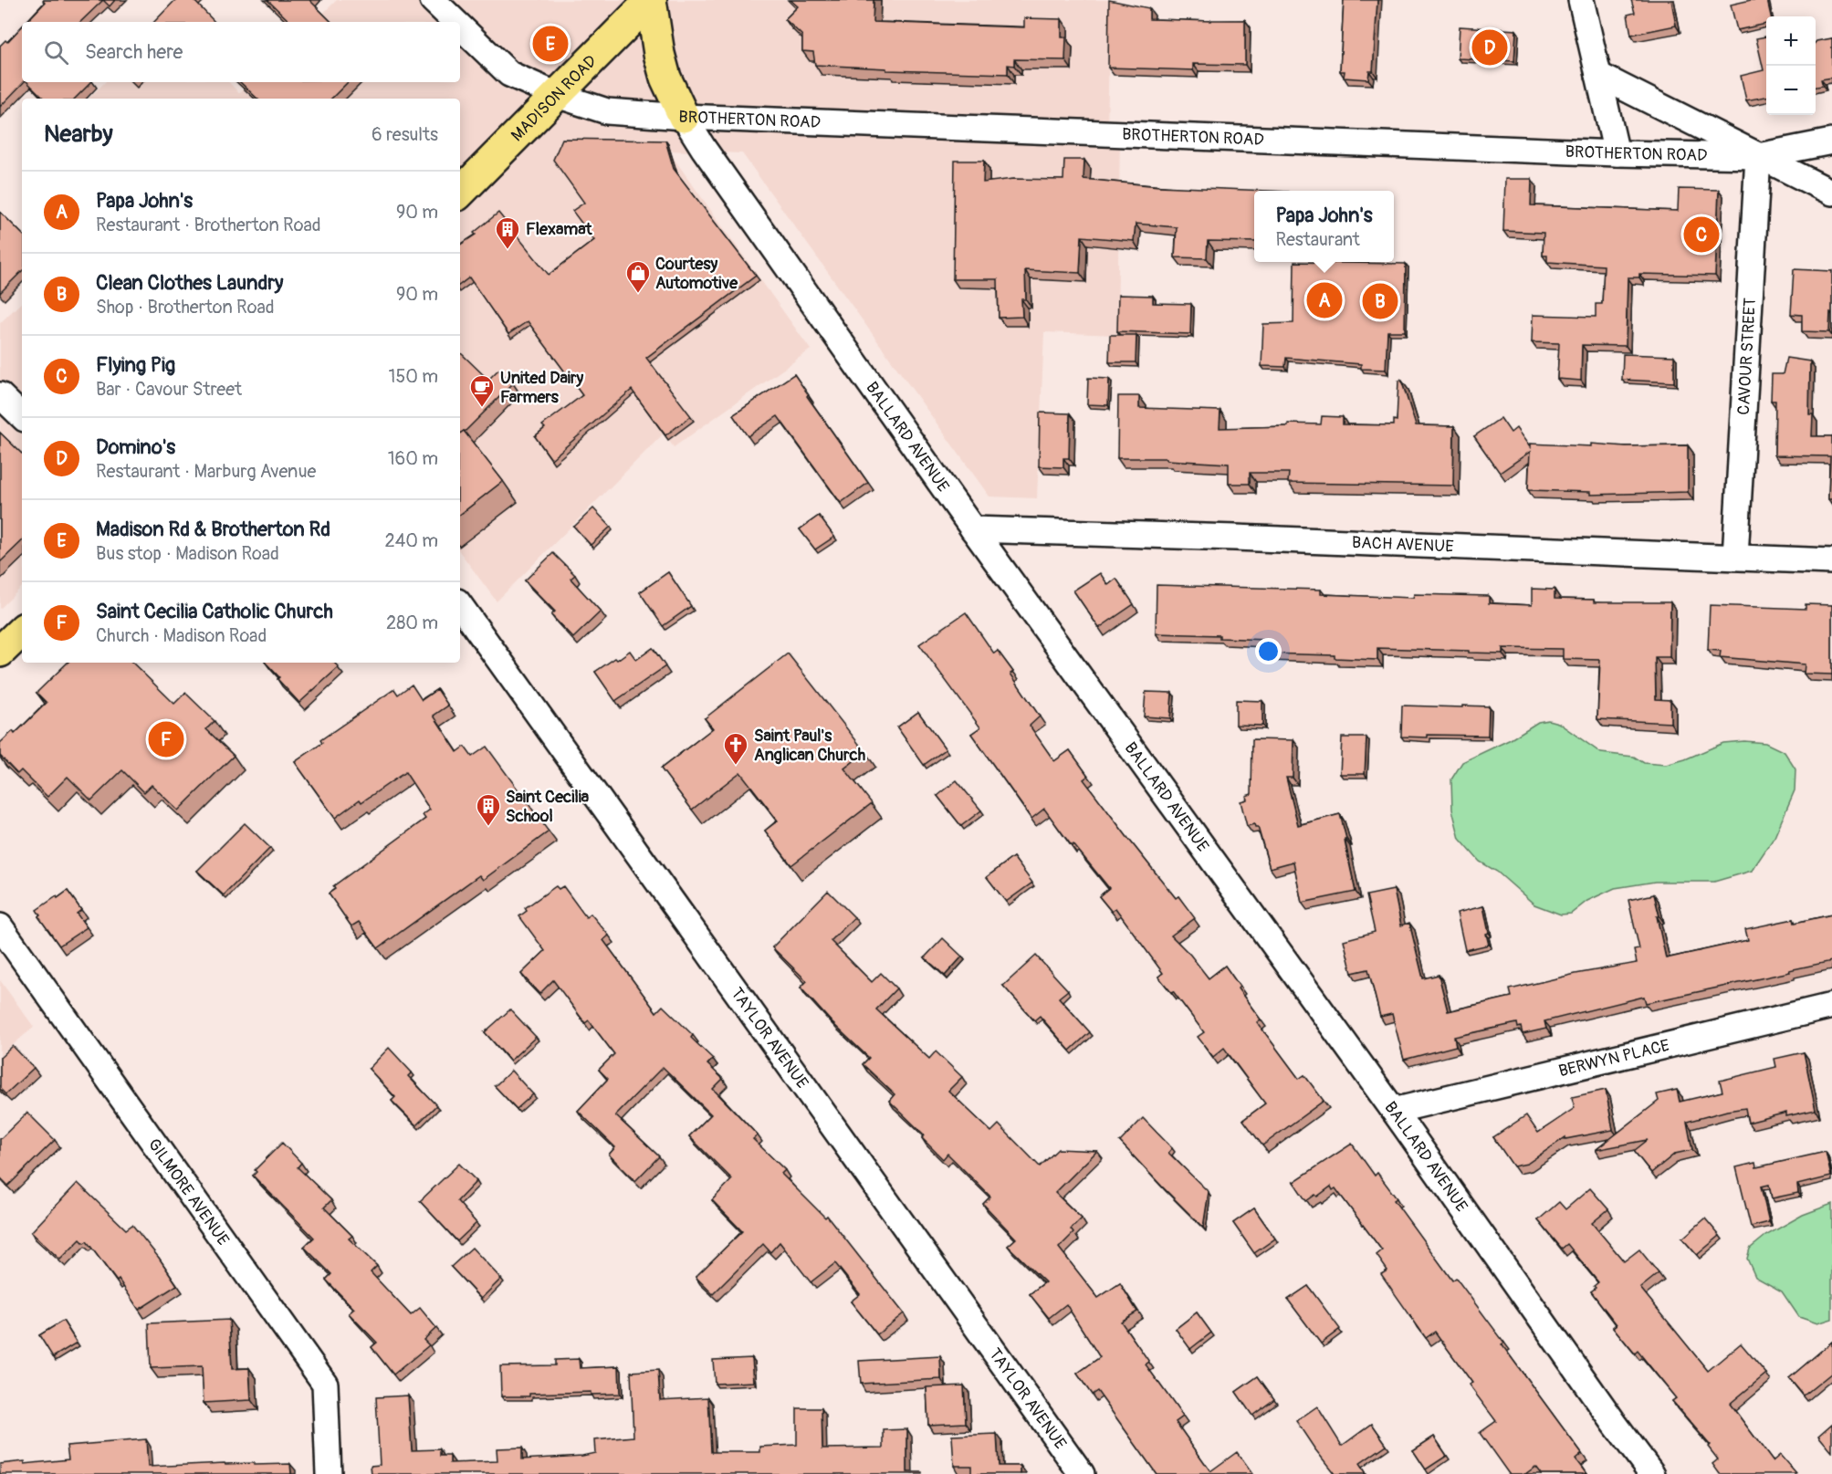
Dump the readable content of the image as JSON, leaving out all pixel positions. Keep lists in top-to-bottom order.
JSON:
{
  "streets": {
    "main road": ["MADISON ROAD"],
    "street": [
      "BROTHERTON ROAD",
      "CAVOUR STREET",
      "BALLARD AVENUE",
      "BACH AVENUE",
      "TAYLOR AVENUE",
      "BERWYN PLACE",
      "GILMORE AVENUE"
    ]
  },
  "crossings": [
    ["MADISON ROAD", "BROTHERTON ROAD"],
    ["BROTHERTON ROAD", "CAVOUR STREET"],
    ["BROTHERTON ROAD", "BALLARD AVENUE"],
    ["CAVOUR STREET", "BACH AVENUE"],
    ["BALLARD AVENUE", "BACH AVENUE"],
    ["BALLARD AVENUE", "BERWYN PLACE"]
  ],
  "places": {
    "building": ["Flexamat", "Saint Cecilia School"],
    "shop": ["Courtesy Automotive"],
    "cafe": ["United Dairy Farmers"],
    "church": ["Saint Paul's Anglican Church"]
  },
  "page": {
    "map_buttons": ["+", "−"],
    "search": "Search here",
    "pins": [
      "E",
      "D",
      "C",
      "A",
      "B",
      "F"
    ],
    "heading": ["Nearby", "6 results"],
    "list": [
      {
        "mark": "A",
        "name": "Papa John's",
        "note": "Restaurant · Brotherton Road",
        "value": "90 m"
      },
      {
        "mark": "B",
        "name": "Clean Clothes Laundry",
        "note": "Shop · Brotherton Road",
        "value": "90 m"
      },
      {
        "mark": "C",
        "name": "Flying Pig",
        "note": "Bar · Cavour Street",
        "value": "150 m"
      },
      {
        "mark": "D",
        "name": "Domino's",
        "note": "Restaurant · Marburg Avenue",
        "value": "160 m"
      },
      {
        "mark": "E",
        "name": "Madison Rd & Brotherton Rd",
        "note": "Bus stop · Madison Road",
        "value": "240 m"
      },
      {
        "mark": "F",
        "name": "Saint Cecilia Catholic Church",
        "note": "Church · Madison Road",
        "value": "280 m"
      }
    ],
    "popup": ["Papa John's", "Restaurant"]
  }
}
